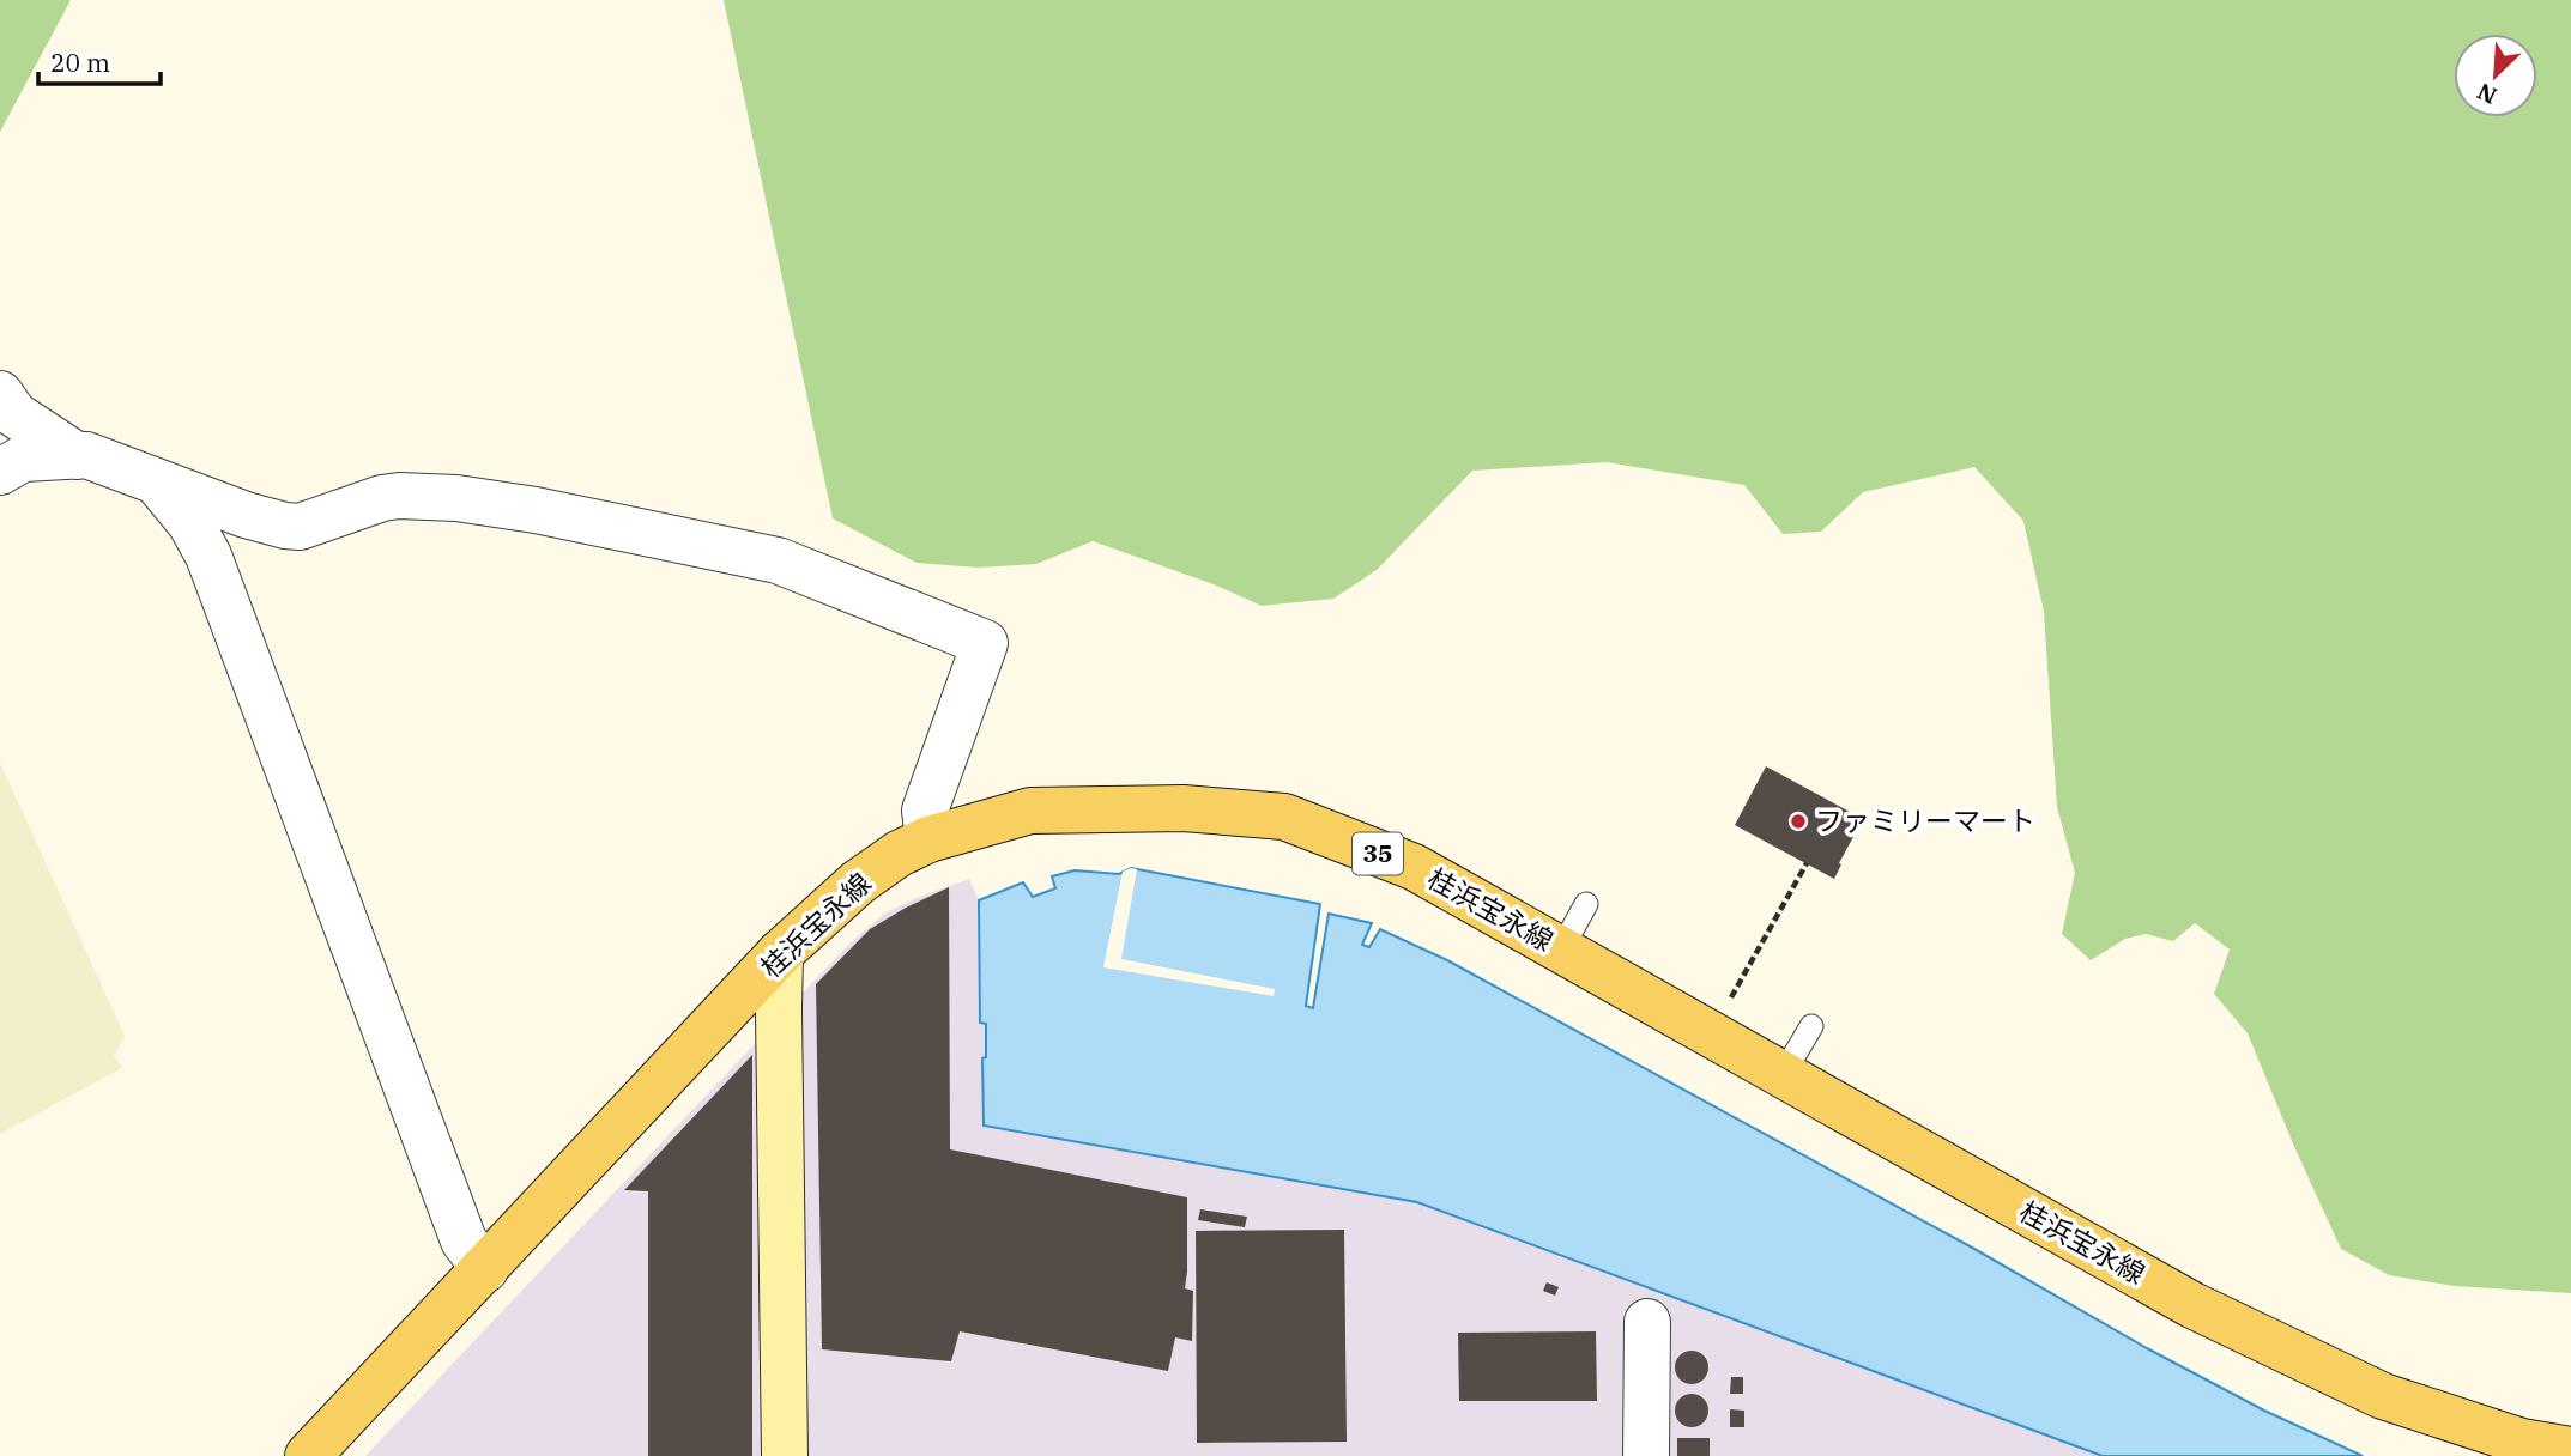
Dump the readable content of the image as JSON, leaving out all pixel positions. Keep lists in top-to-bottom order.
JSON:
{
  "streets": {
    "main road": ["35", "桂浜宝永線"]
  },
  "places": ["ファミリーマート"],
  "scale_bar": "20 m",
  "north": "bottom left"
}
